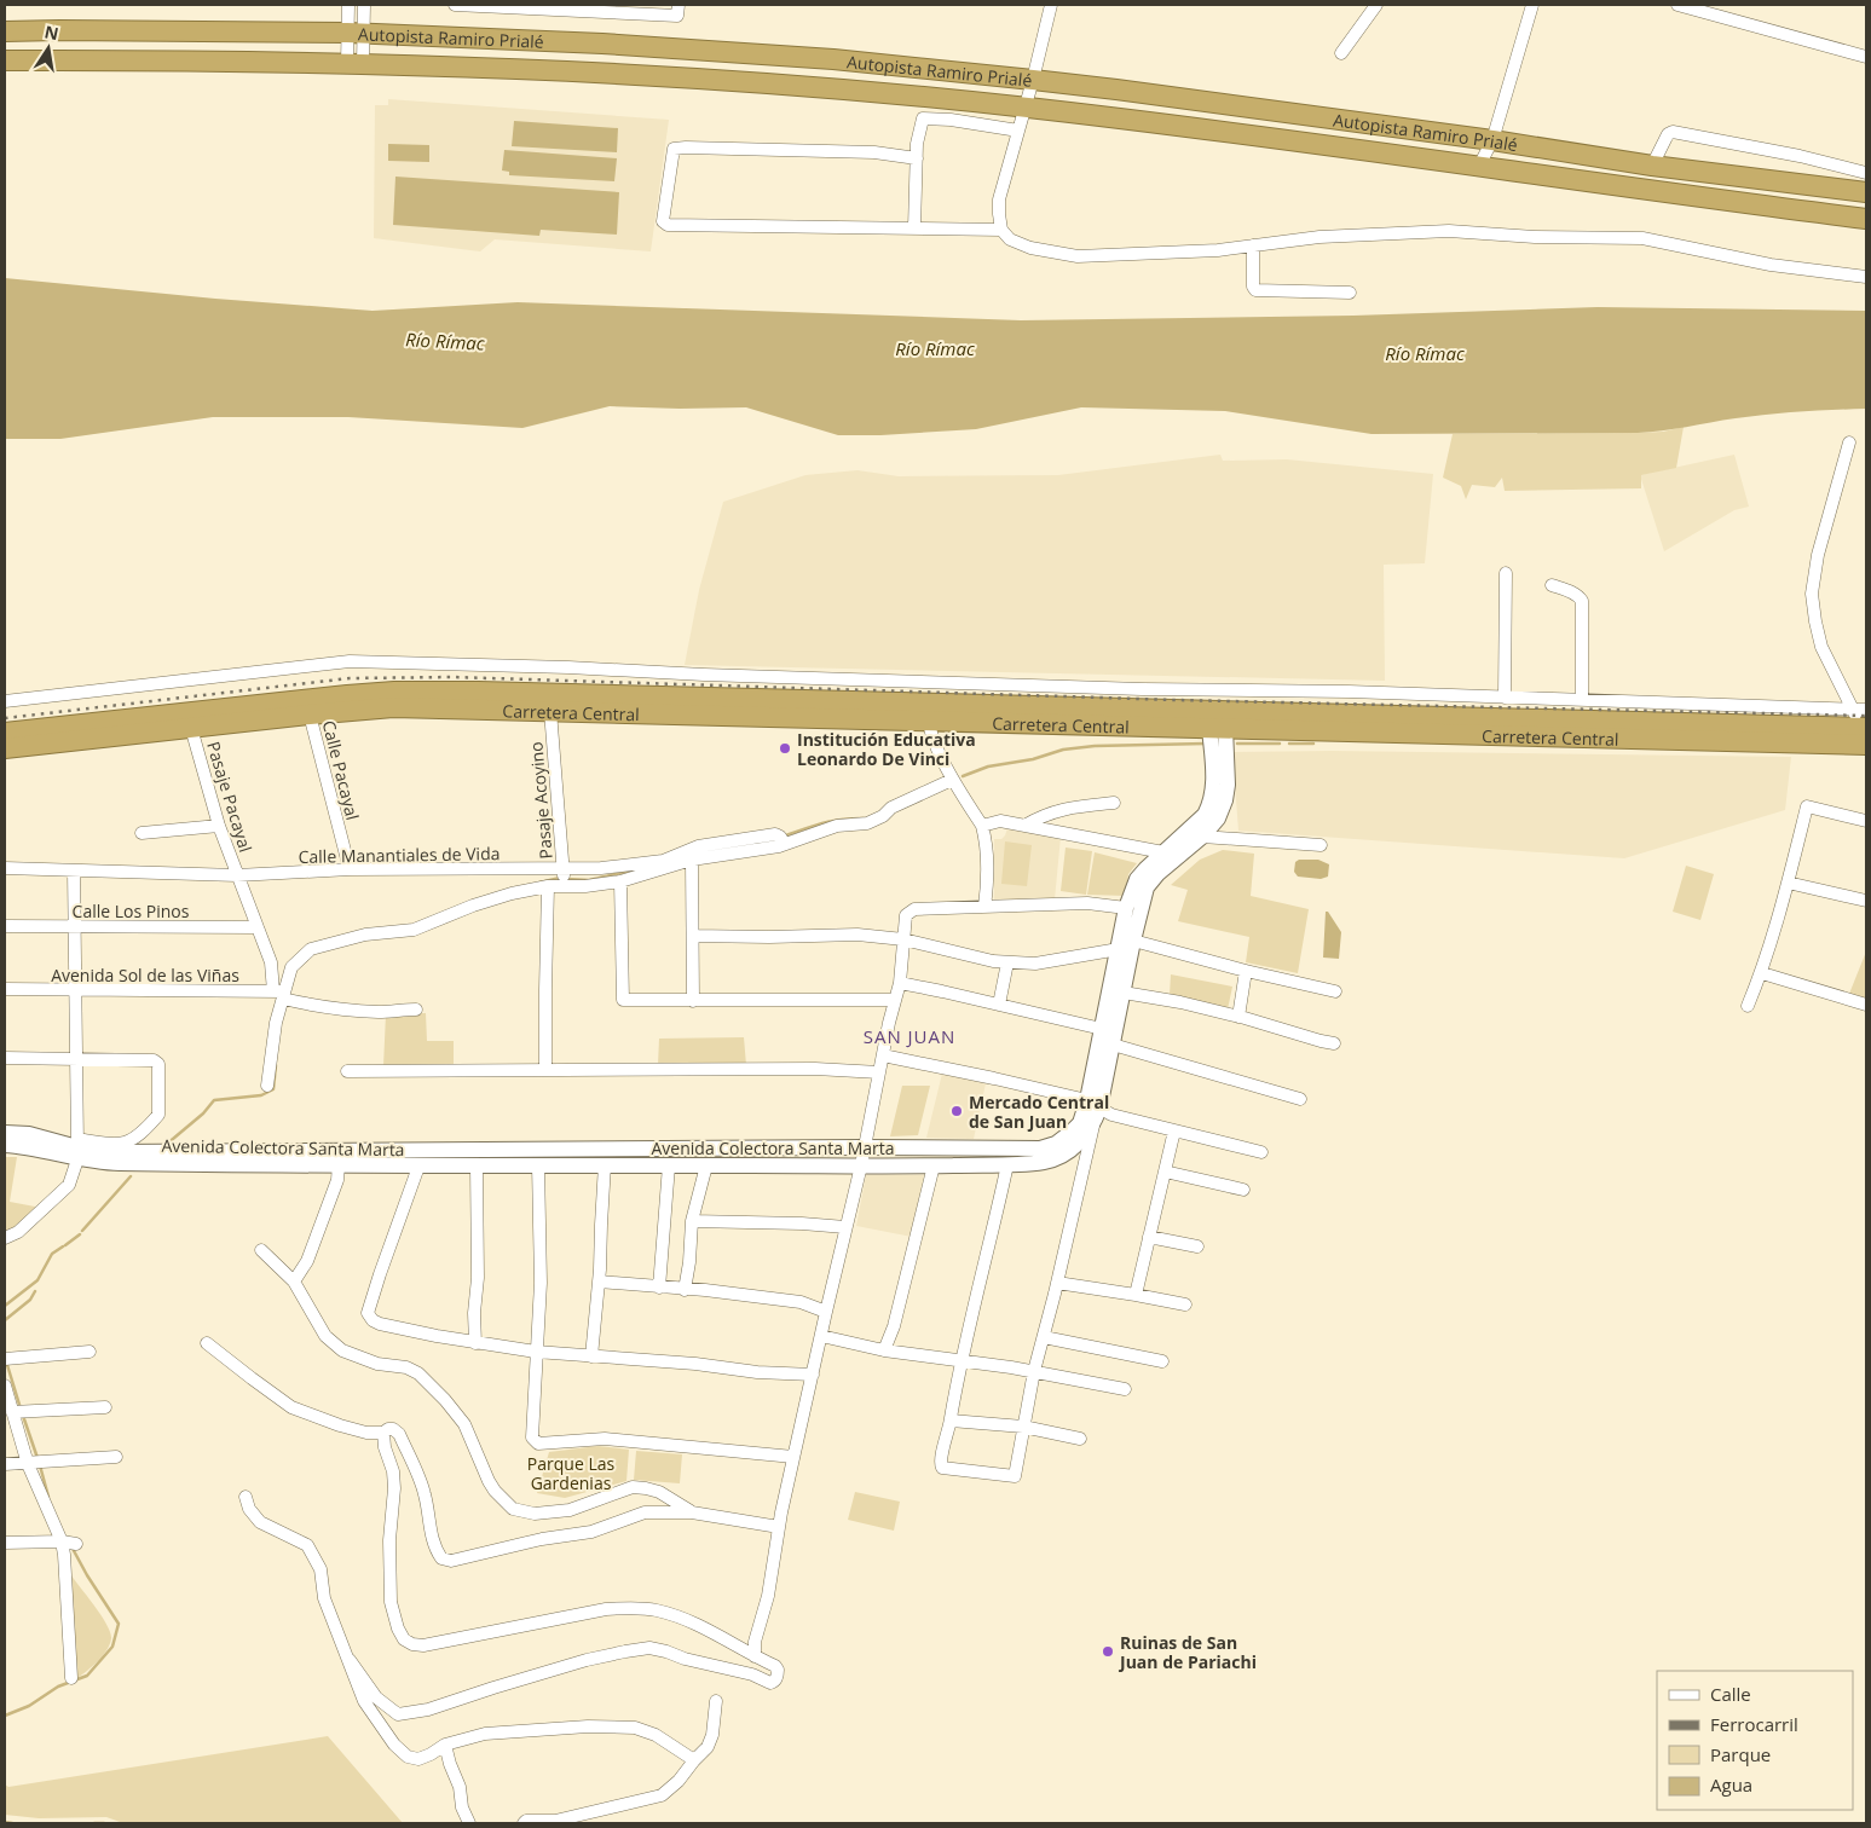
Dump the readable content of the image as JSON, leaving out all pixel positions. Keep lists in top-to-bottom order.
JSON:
{
  "streets": {
    "highway": ["Autopista Ramiro Prialé", "Carretera Central"],
    "street": [
      "Calle Pacayal",
      "Pasaje Pacayal",
      "Pasaje Acoyino",
      "Calle Manantiales de Vida",
      "Calle Los Pinos",
      "Avenida Sol de las Viñas",
      "Avenida Colectora Santa Marta"
    ]
  },
  "crossings": [
    ["Carretera Central", "Calle Pacayal"],
    ["Carretera Central", "Pasaje Pacayal"],
    ["Carretera Central", "Pasaje Acoyino"],
    ["Carretera Central", "Avenida Colectora Santa Marta"],
    ["Calle Pacayal", "Calle Manantiales de Vida"],
    ["Pasaje Pacayal", "Calle Manantiales de Vida"],
    ["Pasaje Pacayal", "Calle Los Pinos"],
    ["Pasaje Pacayal", "Avenida Sol de las Viñas"],
    ["Pasaje Acoyino", "Calle Manantiales de Vida"]
  ],
  "districts": ["SAN JUAN"],
  "water": ["Río Rímac"],
  "parks": ["Parque Las Gardenias"],
  "places": ["Institución Educativa Leonardo De Vinci", "Mercado Central de San Juan", "Ruinas de San Juan de Pariachi"],
  "legend": [
    "Calle",
    "Ferrocarril",
    "Parque",
    "Agua"
  ],
  "north": "top"
}
